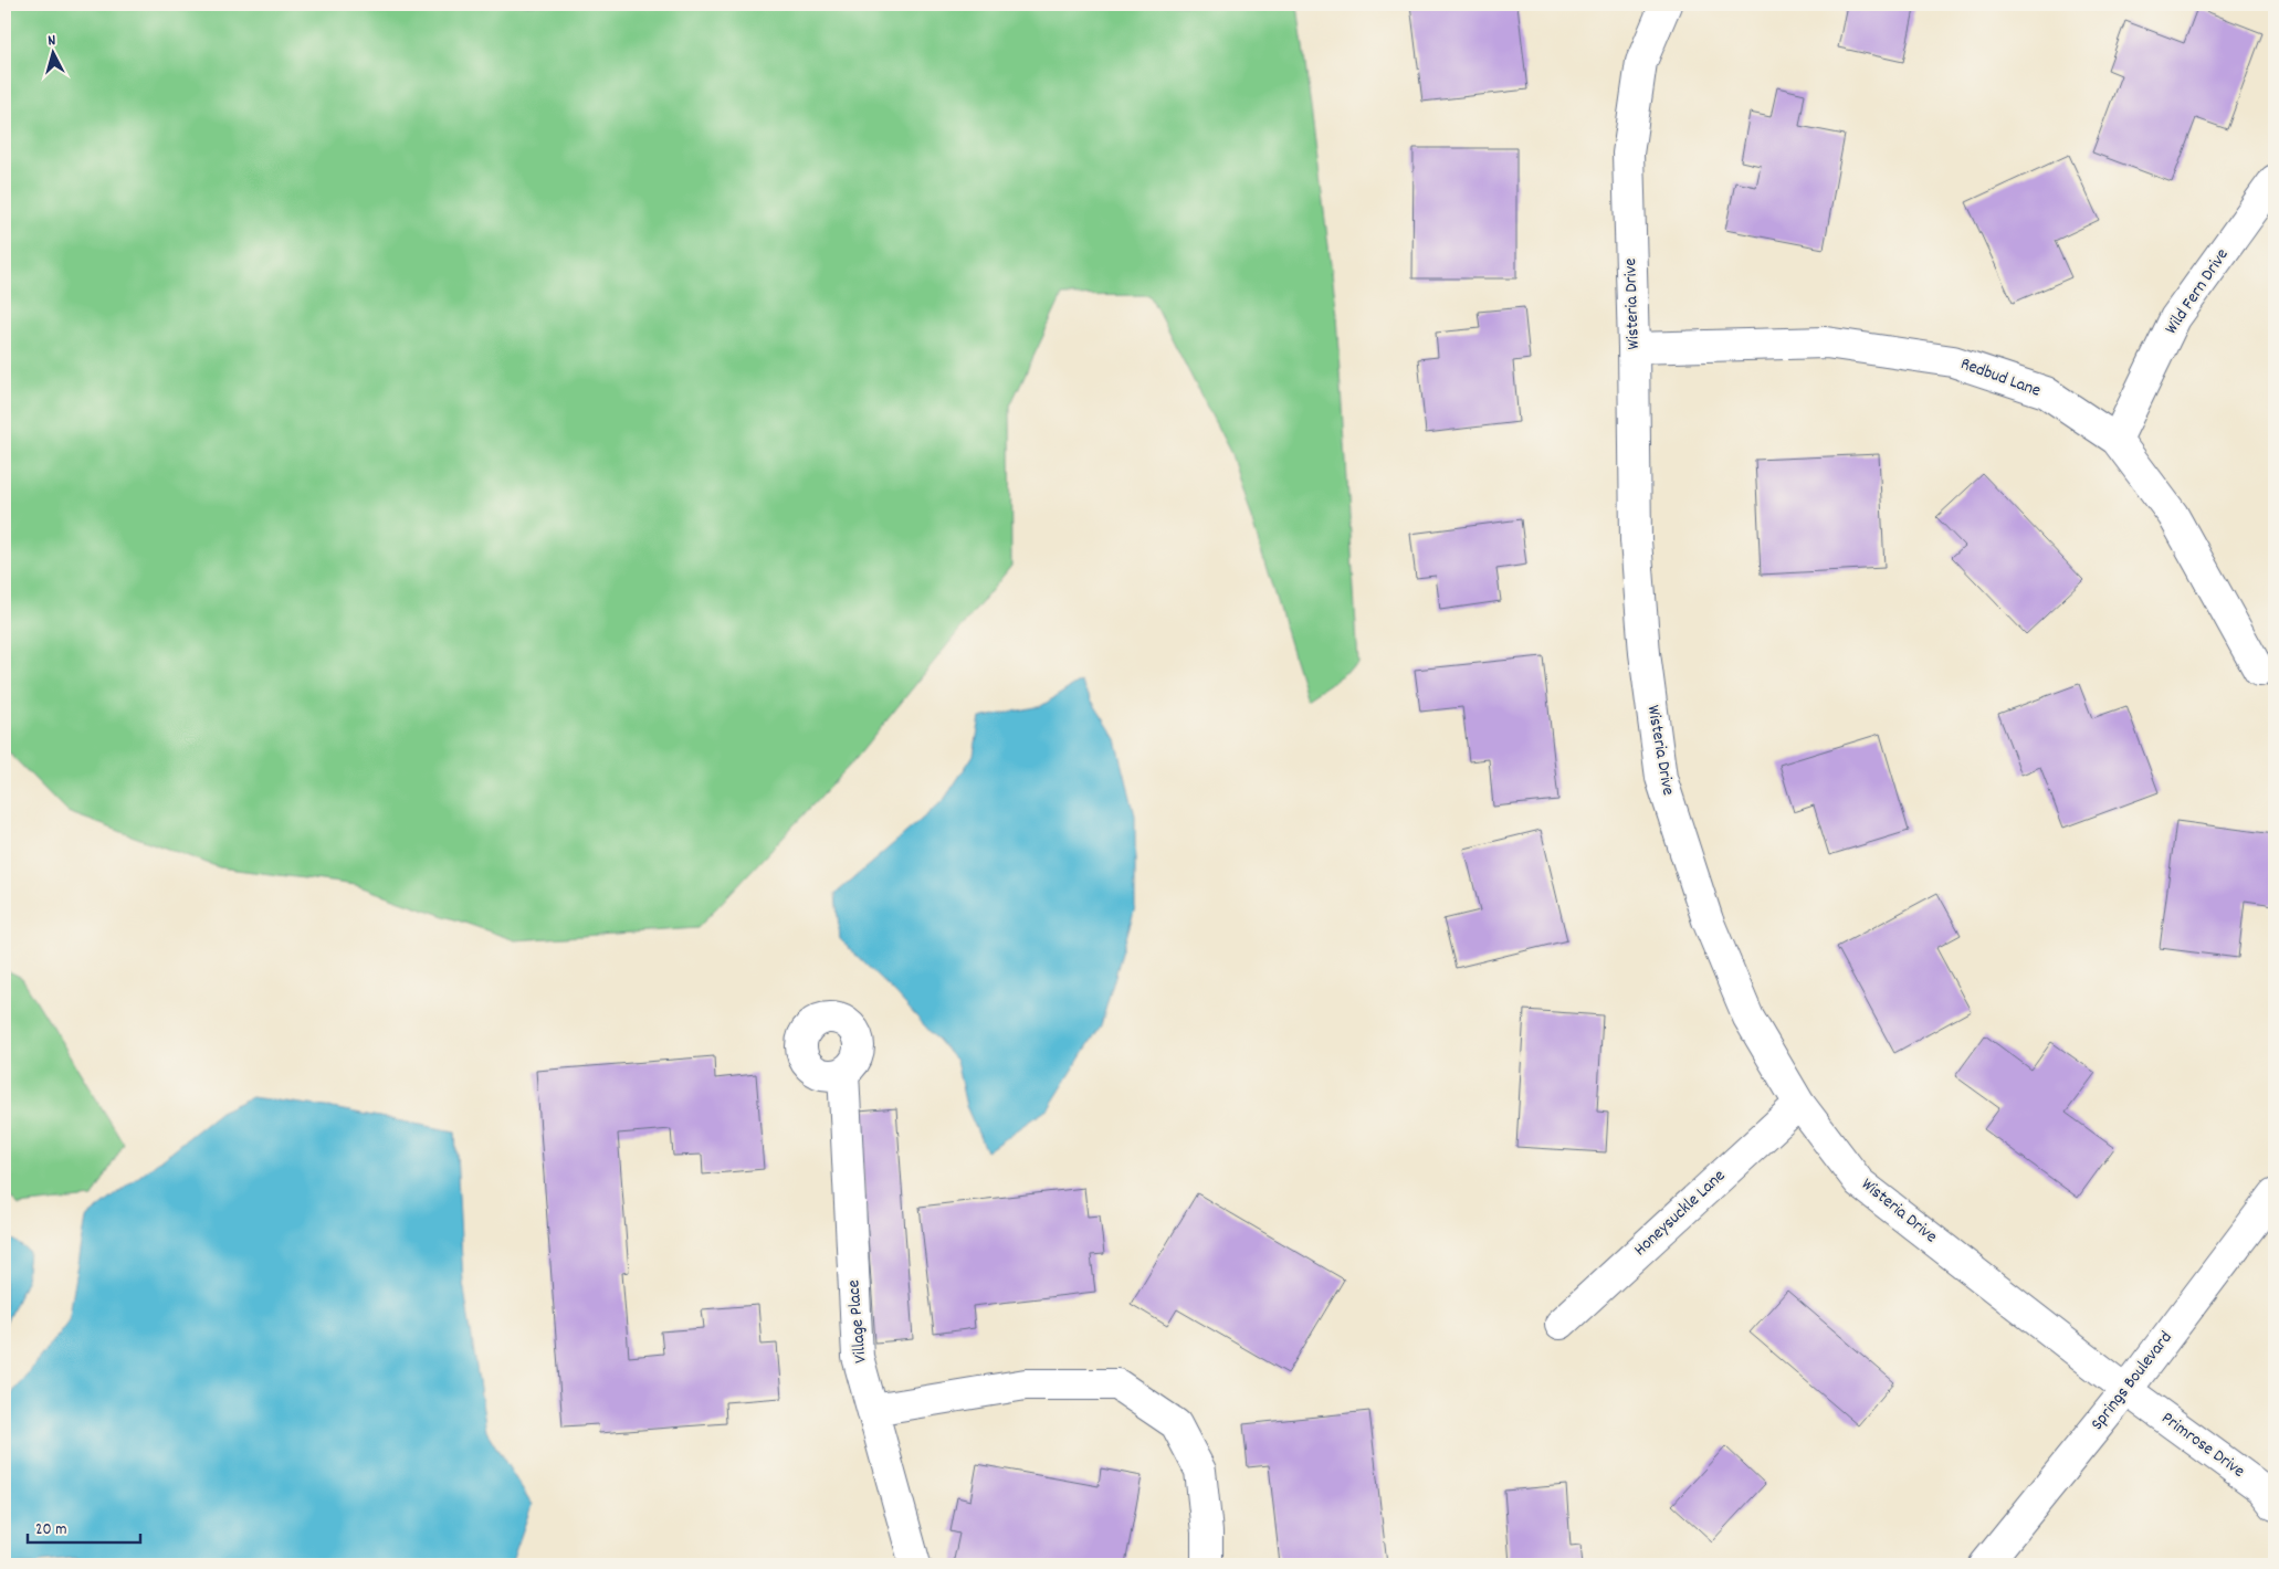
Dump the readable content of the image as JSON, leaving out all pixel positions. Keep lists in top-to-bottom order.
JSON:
{
  "streets": {
    "street": [
      "Wild Fern Drive",
      "Wisteria Drive",
      "Redbud Lane",
      "Honeysuckle Lane",
      "Village Place",
      "Springs Boulevard",
      "Primrose Drive"
    ]
  },
  "crossings": [
    ["Wild Fern Drive", "Redbud Lane"],
    ["Wisteria Drive", "Redbud Lane"],
    ["Wisteria Drive", "Honeysuckle Lane"],
    ["Wisteria Drive", "Springs Boulevard"],
    ["Wisteria Drive", "Primrose Drive"],
    ["Springs Boulevard", "Primrose Drive"]
  ],
  "scale_bar": "20 m",
  "north": "top"
}
